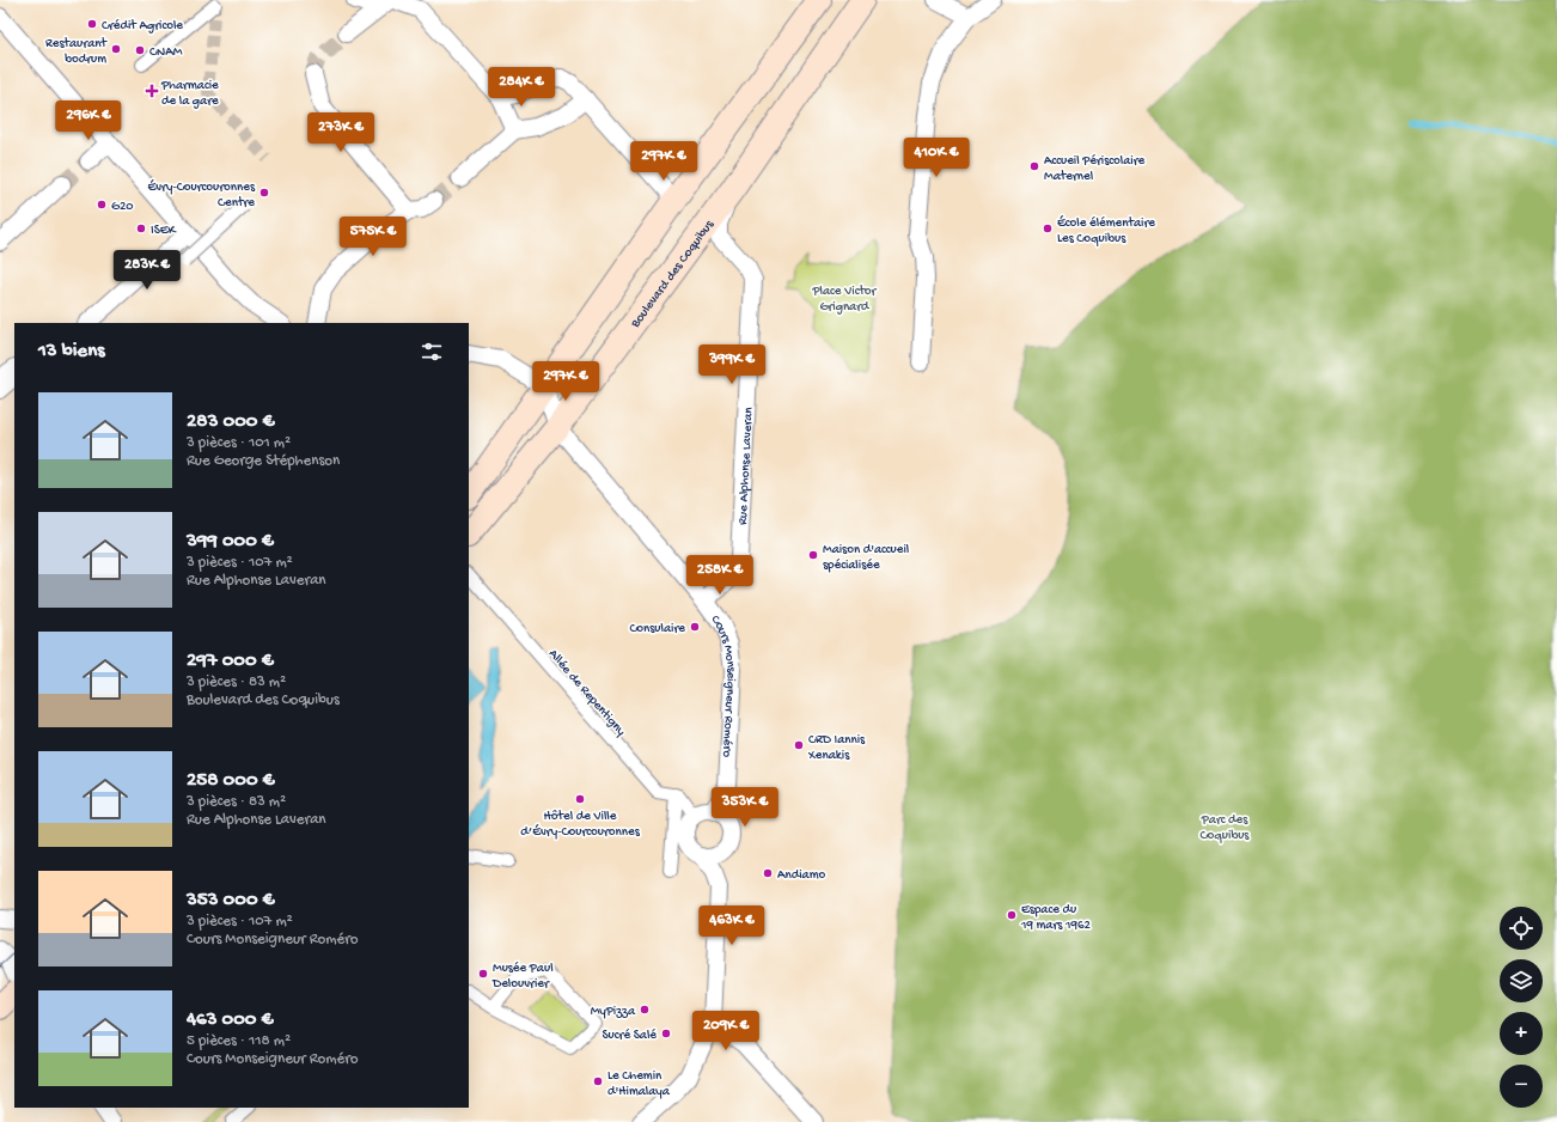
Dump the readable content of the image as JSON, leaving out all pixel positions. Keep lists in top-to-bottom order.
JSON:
{
  "streets": {
    "main road": ["Boulevard des Coquibus"],
    "street": ["Rue Alphonse Laveran", "Cours Monseigneur Roméro", "Allée de Repentigny"]
  },
  "crossings": [
    ["Boulevard des Coquibus", "Rue Alphonse Laveran"],
    ["Boulevard des Coquibus", "Cours Monseigneur Roméro"],
    ["Rue Alphonse Laveran", "Cours Monseigneur Roméro"]
  ],
  "parks": ["Place Victor Grignard", "Parc des Coquibus"],
  "places": {
    "other": [
      "Crédit Agricole",
      "Restaurant bodrum",
      "CNAM",
      "Accueil Périscolaire Maternel",
      "Évry-Courcouronnes Centre",
      "G20",
      "ISEK",
      "École élémentaire Les Coquibus",
      "Maison d'accueil spécialisée",
      "Consulaire",
      "CRD Iannis Xenakis",
      "Hôtel de Ville d’Évry-Courcouronnes",
      "Andiamo",
      "Espace du 19 mars 1962",
      "Musée Paul Delouvrier",
      "MyPizza",
      "Sucré Salé",
      "Le Chemin d'Himalaya"
    ],
    "health": ["Pharmacie de la gare"]
  },
  "page": {
    "price": [
      "284K €",
      "296K €",
      "273K €",
      "410K €",
      "297K €",
      "575K €",
      "283K €",
      "399K €",
      "297K €",
      "258K €",
      "353K €",
      "463K €",
      "209K €"
    ],
    "heading": "13 biens",
    "list": [
      {
        "name": "283 000 €",
        "note": "3 pièces · 101 m² · Rue George Stéphenson"
      },
      {
        "name": "399 000 €",
        "note": "3 pièces · 107 m² · Rue Alphonse Laveran"
      },
      {
        "name": "297 000 €",
        "note": "3 pièces · 83 m² · Boulevard des Coquibus"
      },
      {
        "name": "258 000 €",
        "note": "3 pièces · 83 m² · Rue Alphonse Laveran"
      },
      {
        "name": "353 000 €",
        "note": "3 pièces · 107 m² · Cours Monseigneur Roméro"
      },
      {
        "name": "463 000 €",
        "note": "5 pièces · 118 m² · Cours Monseigneur Roméro"
      }
    ],
    "map_buttons": ["+", "−"]
  }
}
